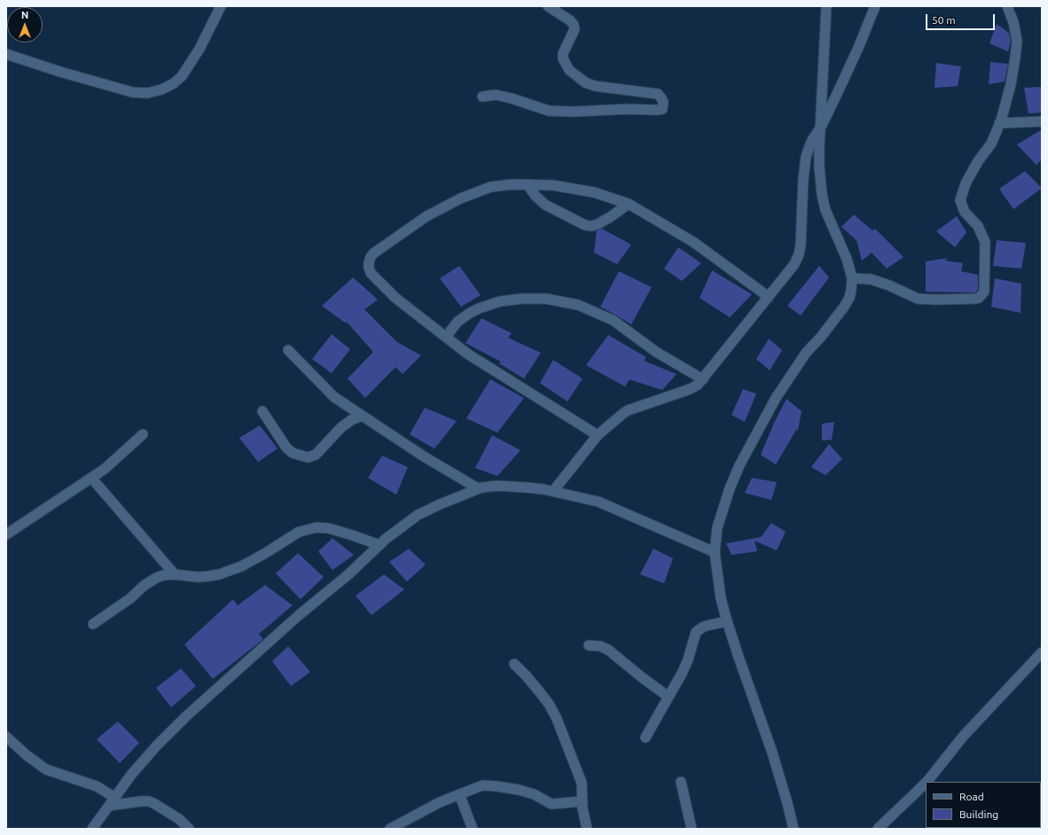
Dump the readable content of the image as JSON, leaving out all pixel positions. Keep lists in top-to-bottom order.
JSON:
{
  "legend": ["Road", "Building"],
  "scale_bar": "50 m",
  "north": "top"
}
